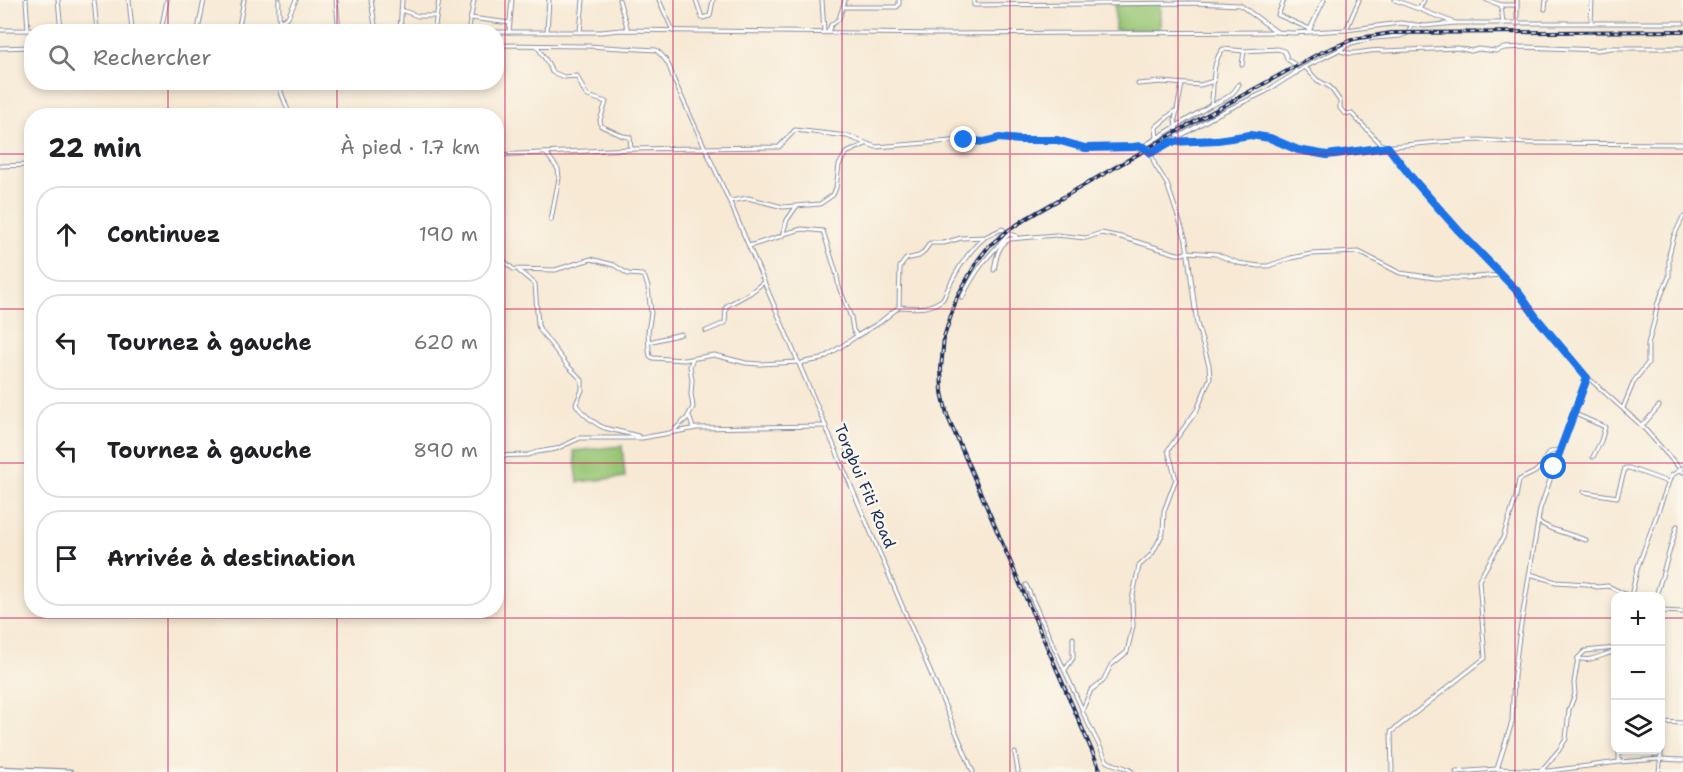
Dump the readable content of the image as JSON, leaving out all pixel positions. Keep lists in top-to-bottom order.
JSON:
{
  "streets": {
    "street": ["Torgbui Fiti Road"]
  },
  "page": {
    "search": "Rechercher",
    "heading": ["22 min", "À pied · 1.7 km"],
    "list": [
      ["Continuez", "190 m"],
      ["Tournez à gauche", "620 m"],
      ["Tournez à gauche", "890 m"],
      "Arrivée à destination"
    ],
    "map_buttons": ["+", "−"]
  }
}
